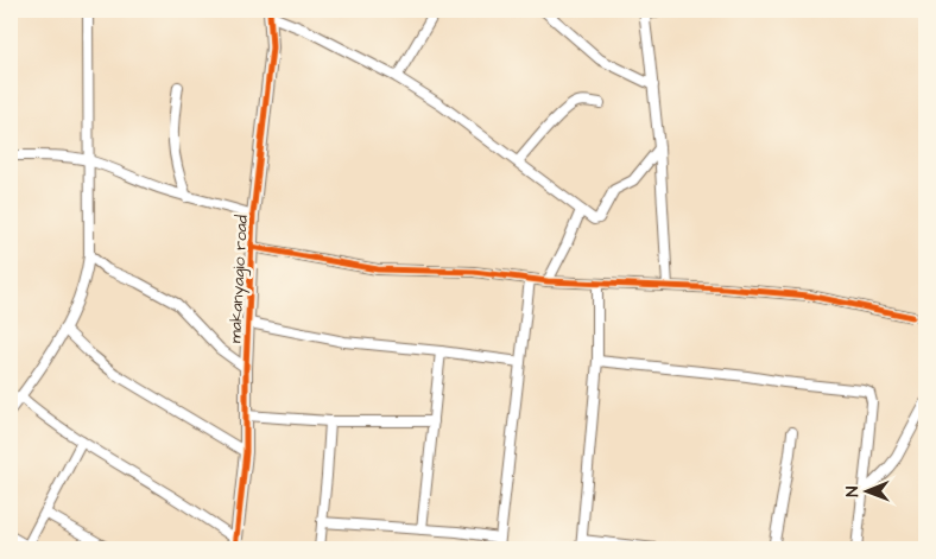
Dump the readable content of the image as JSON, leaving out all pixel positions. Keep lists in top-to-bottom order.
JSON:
{
  "streets": {
    "street": ["makanyagio road"]
  },
  "north": "left"
}
